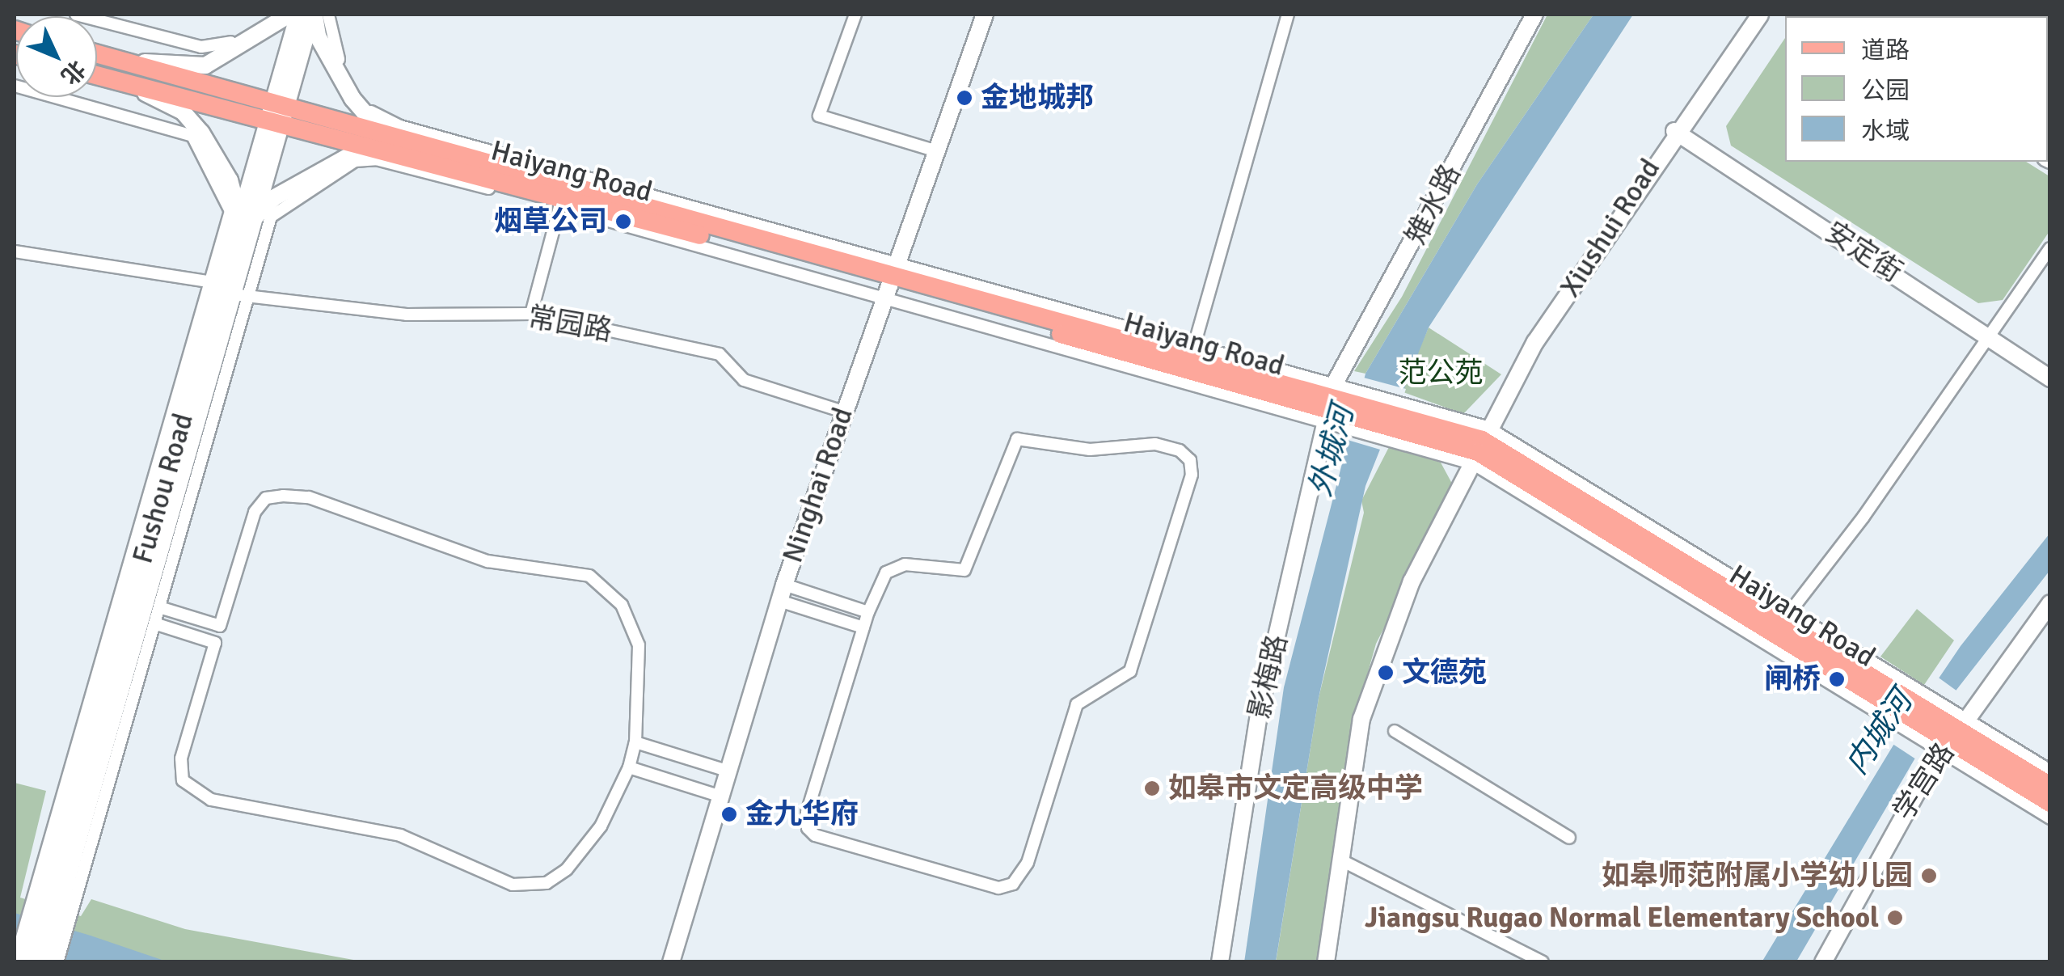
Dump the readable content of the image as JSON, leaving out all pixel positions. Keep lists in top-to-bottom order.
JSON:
{
  "streets": {
    "main road": ["Haiyang Road"],
    "street": [
      "雉水路",
      "Xiushui Road",
      "安定街",
      "常园路",
      "Ninghai Road",
      "Fushou Road",
      "影梅路",
      "学宫路"
    ]
  },
  "crossings": [
    ["Haiyang Road", "雉水路"],
    ["Haiyang Road", "Xiushui Road"],
    ["Haiyang Road", "Ninghai Road"],
    ["Haiyang Road", "Fushou Road"],
    ["Haiyang Road", "影梅路"],
    ["Haiyang Road", "学宫路"],
    ["雉水路", "影梅路"],
    ["Xiushui Road", "安定街"],
    ["常园路", "Ninghai Road"],
    ["常园路", "Fushou Road"]
  ],
  "water": ["外城河", "内城河"],
  "parks": ["范公苑"],
  "places": [
    "金地城邦",
    "烟草公司",
    "文德苑",
    "闸桥",
    "如皋市文定高级中学",
    "金九华府",
    "如皋师范附属小学幼儿园",
    "Jiangsu Rugao Normal Elementary School"
  ],
  "legend": ["道路", "公园", "水域"],
  "north": "bottom right"
}
